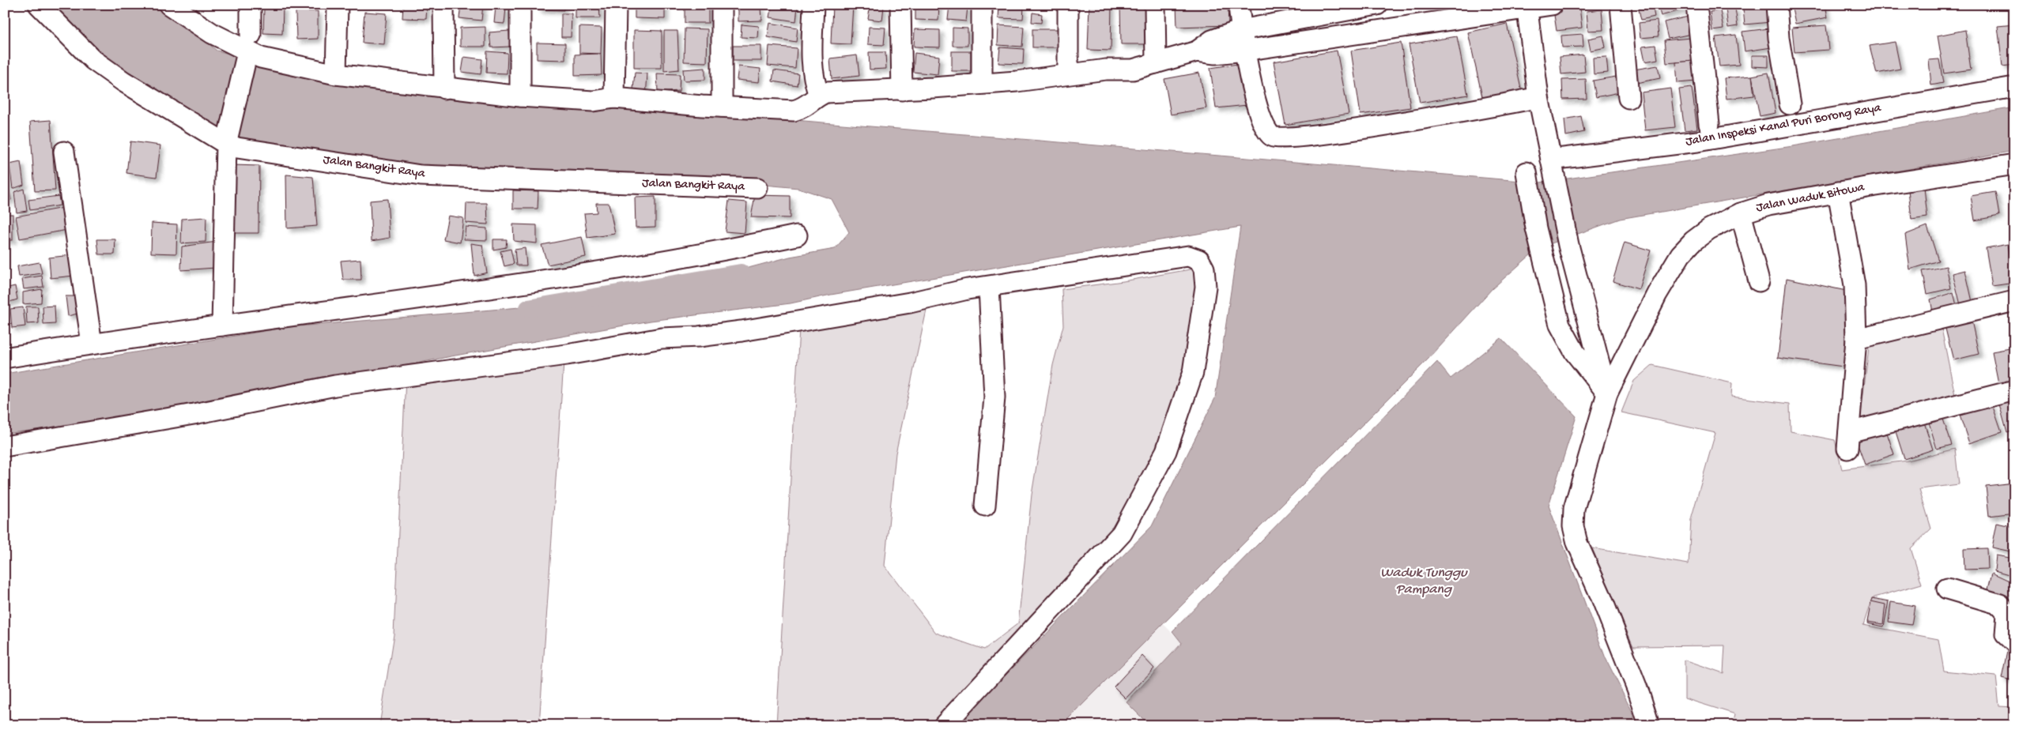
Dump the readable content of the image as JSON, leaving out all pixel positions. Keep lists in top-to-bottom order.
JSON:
{
  "streets": {
    "street": ["Jalan Inspeksi Kanal Puri Borong Raya", "Jalan Bangkit Raya", "Jalan Waduk Bitowa"]
  },
  "water": ["Waduk Tunggu Pampang"]
}
